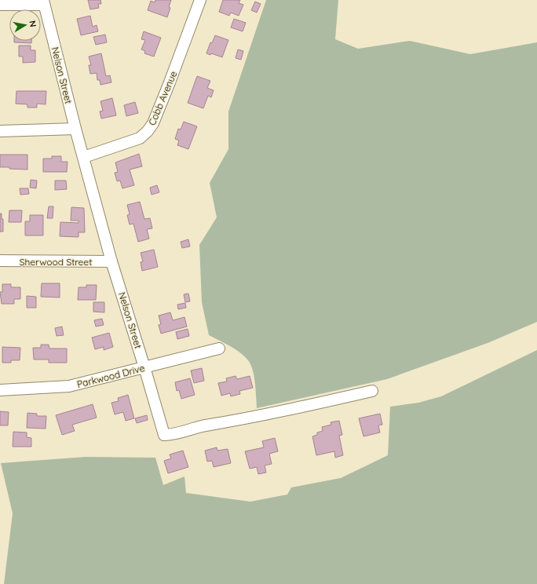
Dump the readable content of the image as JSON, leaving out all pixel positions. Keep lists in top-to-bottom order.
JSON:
{
  "streets": {
    "street": [
      "Nelson Street",
      "Cobb Avenue",
      "Sherwood Street",
      "Parkwood Drive"
    ]
  },
  "crossings": [
    ["Nelson Street", "Cobb Avenue"],
    ["Nelson Street", "Sherwood Street"],
    ["Nelson Street", "Parkwood Drive"]
  ],
  "north": "right"
}
